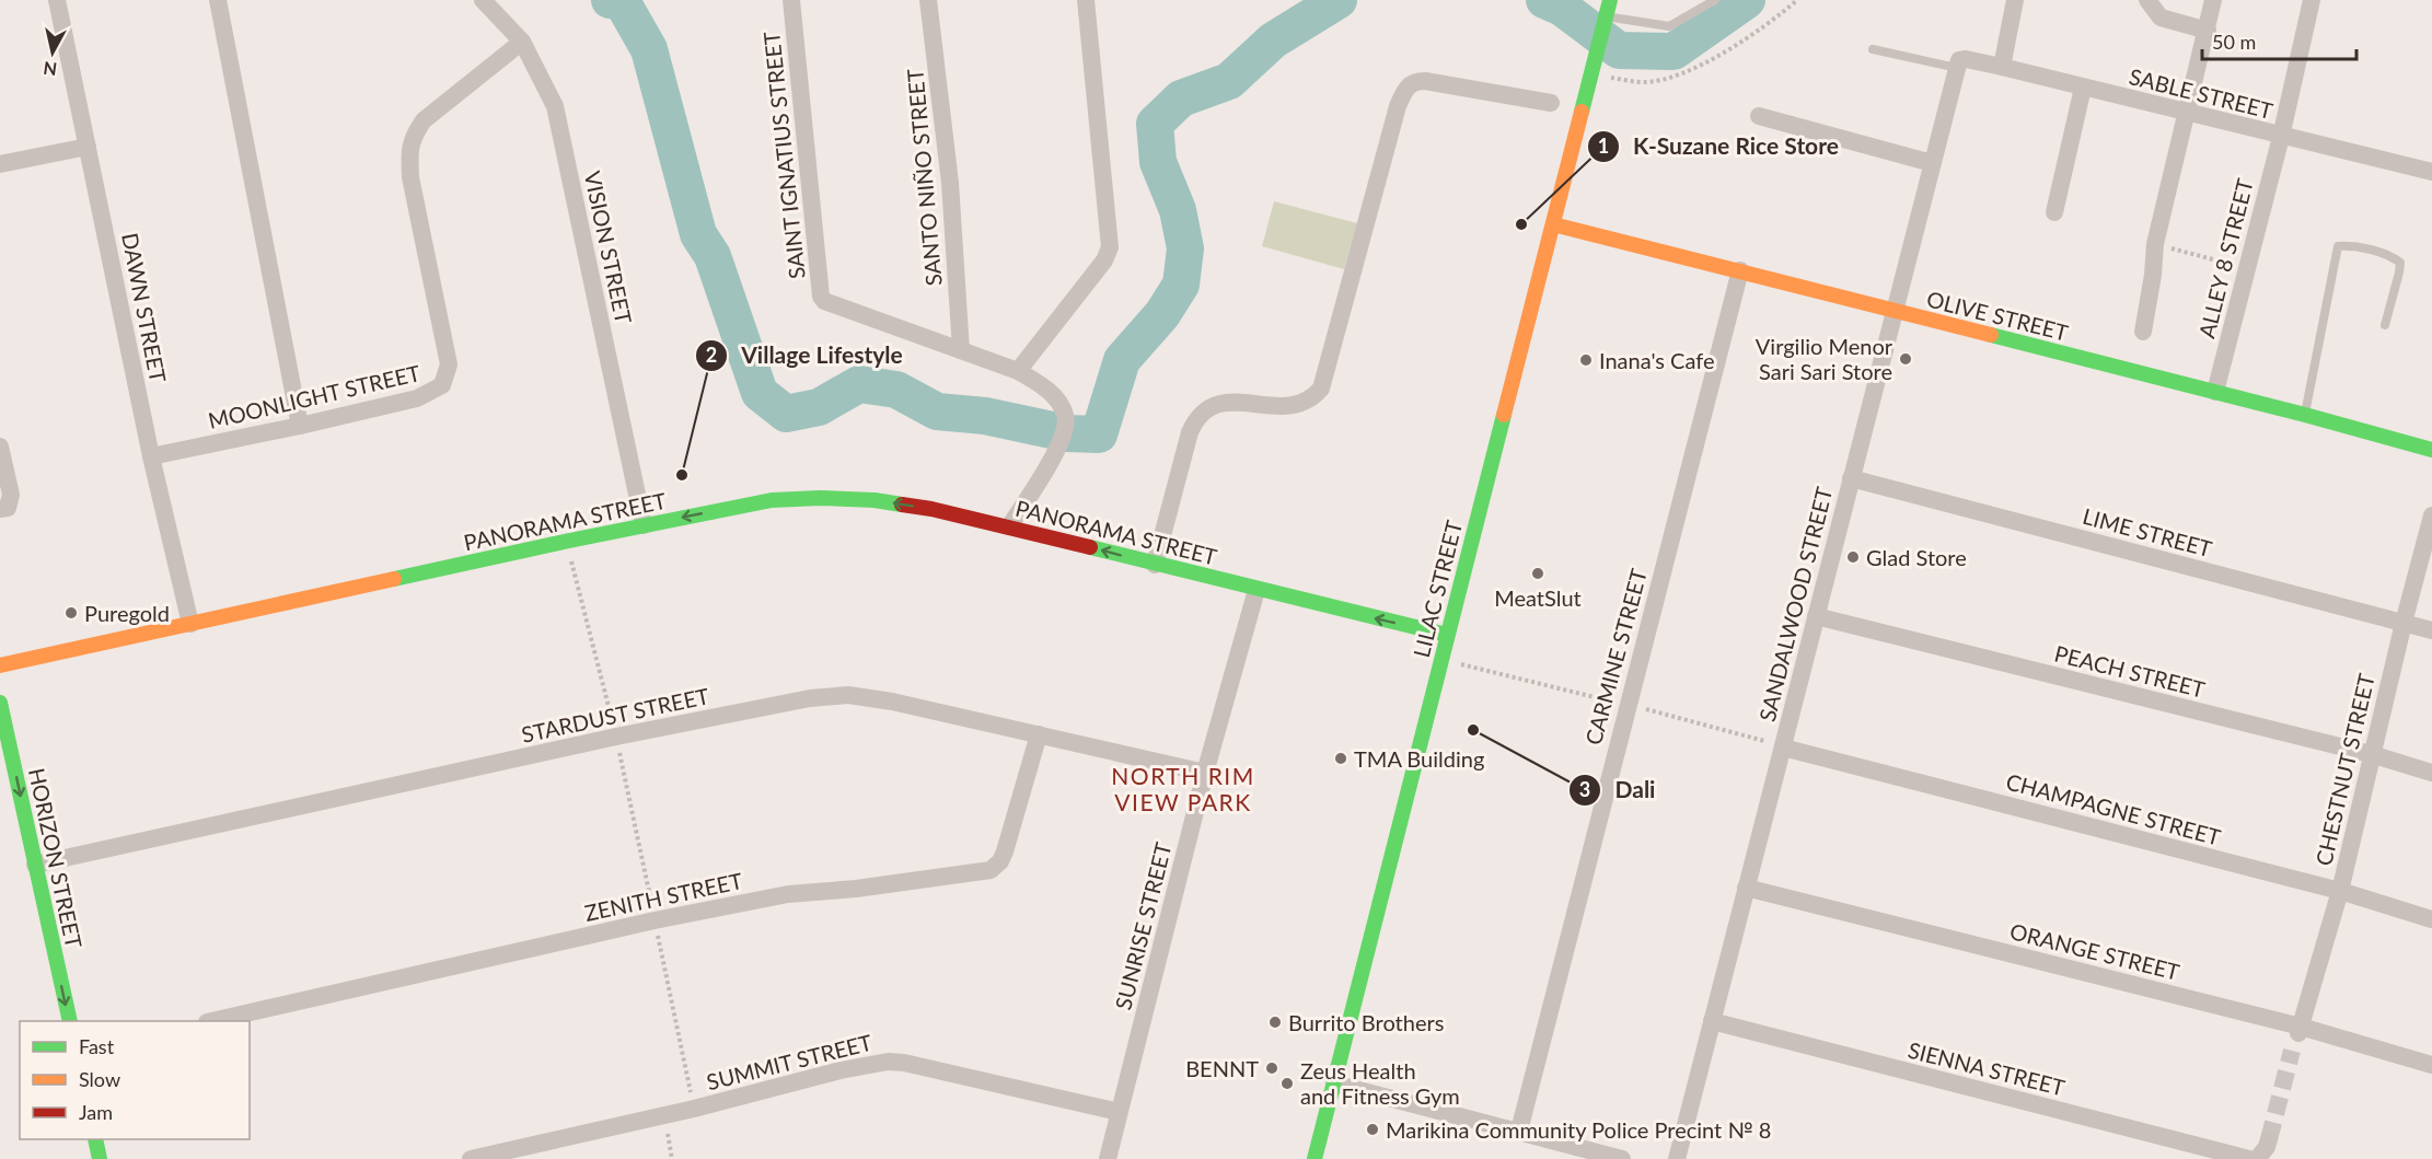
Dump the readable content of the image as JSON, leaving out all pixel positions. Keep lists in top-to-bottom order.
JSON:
{
  "streets": {
    "street": [
      "SABLE STREET",
      "SAINT IGNATIUS STREET",
      "SANTO NIÑO STREET",
      "VISION STREET",
      "ALLEY 8 STREET",
      "DAWN STREET",
      "OLIVE STREET",
      "MOONLIGHT STREET",
      "PANORAMA STREET",
      "LIME STREET",
      "LILAC STREET",
      "SANDALWOOD STREET",
      "CARMINE STREET",
      "PEACH STREET",
      "STARDUST STREET",
      "CHESTNUT STREET",
      "CHAMPAGNE STREET",
      "HORIZON STREET",
      "ZENITH STREET",
      "SUNRISE STREET",
      "ORANGE STREET",
      "SUMMIT STREET",
      "SIENNA STREET"
    ]
  },
  "crossings": [
    ["SABLE STREET", "ALLEY 8 STREET"],
    ["SABLE STREET", "SANDALWOOD STREET"],
    ["SAINT IGNATIUS STREET", "SANTO NIÑO STREET"],
    ["SAINT IGNATIUS STREET", "PANORAMA STREET"],
    ["VISION STREET", "MOONLIGHT STREET"],
    ["VISION STREET", "PANORAMA STREET"],
    ["ALLEY 8 STREET", "OLIVE STREET"],
    ["DAWN STREET", "MOONLIGHT STREET"],
    ["DAWN STREET", "PANORAMA STREET"],
    ["OLIVE STREET", "LILAC STREET"],
    ["OLIVE STREET", "SANDALWOOD STREET"],
    ["OLIVE STREET", "CARMINE STREET"],
    ["PANORAMA STREET", "LILAC STREET"],
    ["PANORAMA STREET", "SUNRISE STREET"],
    ["LIME STREET", "SANDALWOOD STREET"],
    ["LIME STREET", "CHESTNUT STREET"],
    ["SANDALWOOD STREET", "PEACH STREET"],
    ["SANDALWOOD STREET", "CHAMPAGNE STREET"],
    ["SANDALWOOD STREET", "ORANGE STREET"],
    ["SANDALWOOD STREET", "SIENNA STREET"],
    ["PEACH STREET", "CHESTNUT STREET"],
    ["STARDUST STREET", "HORIZON STREET"],
    ["STARDUST STREET", "ZENITH STREET"],
    ["STARDUST STREET", "SUNRISE STREET"],
    ["CHESTNUT STREET", "CHAMPAGNE STREET"],
    ["CHESTNUT STREET", "ORANGE STREET"],
    ["SUNRISE STREET", "SUMMIT STREET"]
  ],
  "one_way": ["PANORAMA STREET", "HORIZON STREET"],
  "districts": ["NORTH RIM VIEW PARK"],
  "places": [
    "K-Suzane Rice Store",
    "Virgilio Menor Sari Sari Store",
    "Inana's Cafe",
    "Village Lifestyle",
    "Glad Store",
    "MeatSlut",
    "Puregold",
    "Dali",
    "TMA Building",
    "Burrito Brothers",
    "BENNT",
    "Zeus Health and Fitness Gym",
    "Marikina Community Police Precint № 8"
  ],
  "legend": ["Fast", "Slow", "Jam"],
  "scale_bar": "50 m",
  "north": "bottom"
}
